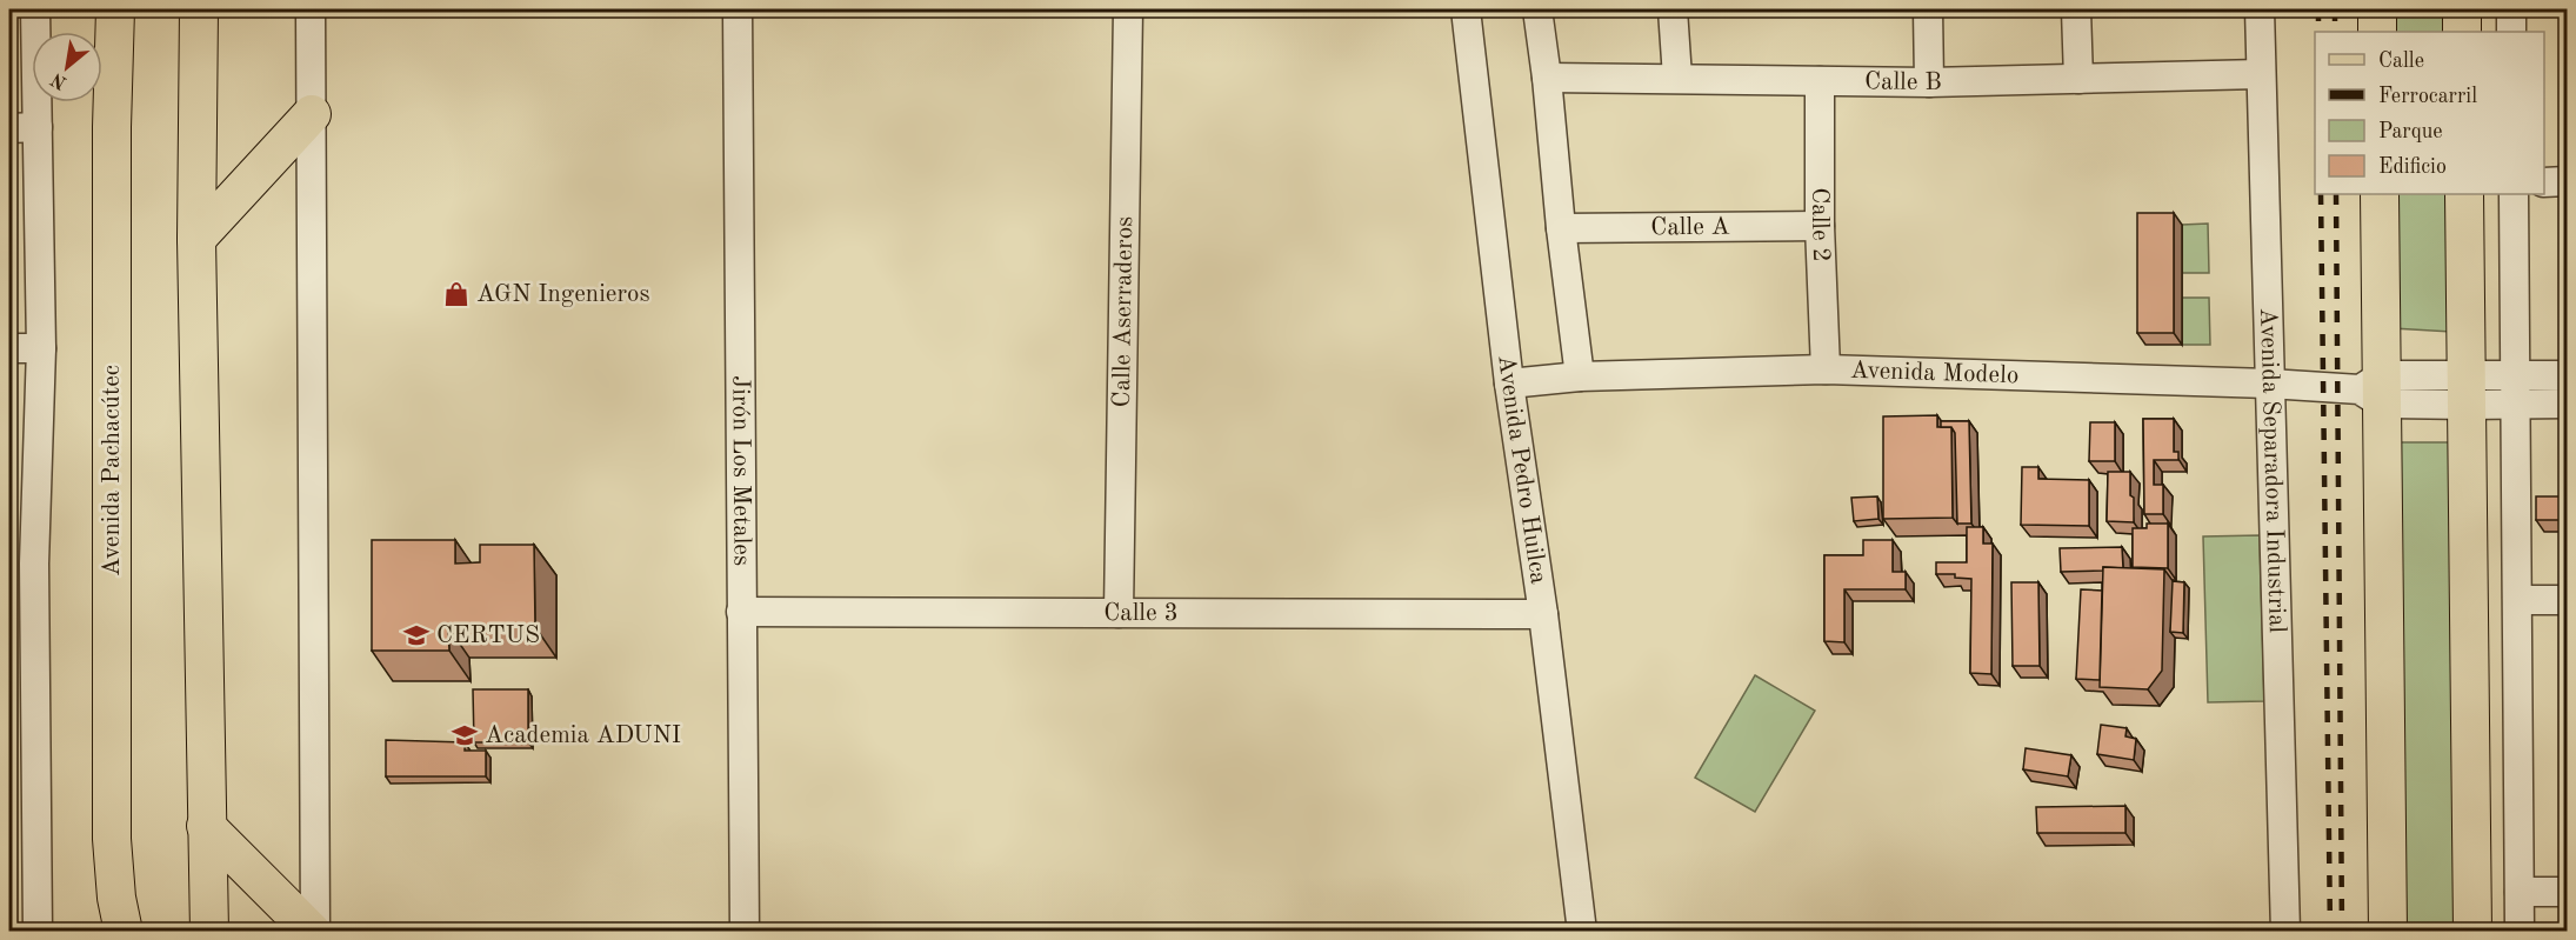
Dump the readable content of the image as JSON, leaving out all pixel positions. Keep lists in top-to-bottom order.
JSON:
{
  "streets": {
    "main road": ["Avenida Pachacútec"],
    "street": [
      "Calle B",
      "Calle 2",
      "Calle A",
      "Calle Aserraderos",
      "Avenida Modelo",
      "Jirón Los Metales",
      "Avenida Pedro Huilca",
      "Avenida Separadora Industrial",
      "Calle 3"
    ]
  },
  "crossings": [
    ["Calle B", "Calle 2"],
    ["Calle B", "Avenida Separadora Industrial"],
    ["Calle 2", "Calle A"],
    ["Calle 2", "Avenida Modelo"],
    ["Calle Aserraderos", "Calle 3"],
    ["Avenida Modelo", "Avenida Pedro Huilca"],
    ["Avenida Modelo", "Avenida Separadora Industrial"],
    ["Jirón Los Metales", "Calle 3"],
    ["Avenida Pedro Huilca", "Calle 3"]
  ],
  "places": {
    "shop": ["AGN Ingenieros"],
    "school or university": ["CERTUS", "Academia ADUNI"]
  },
  "legend": [
    "Calle",
    "Ferrocarril",
    "Parque",
    "Edificio"
  ],
  "north": "bottom left"
}
